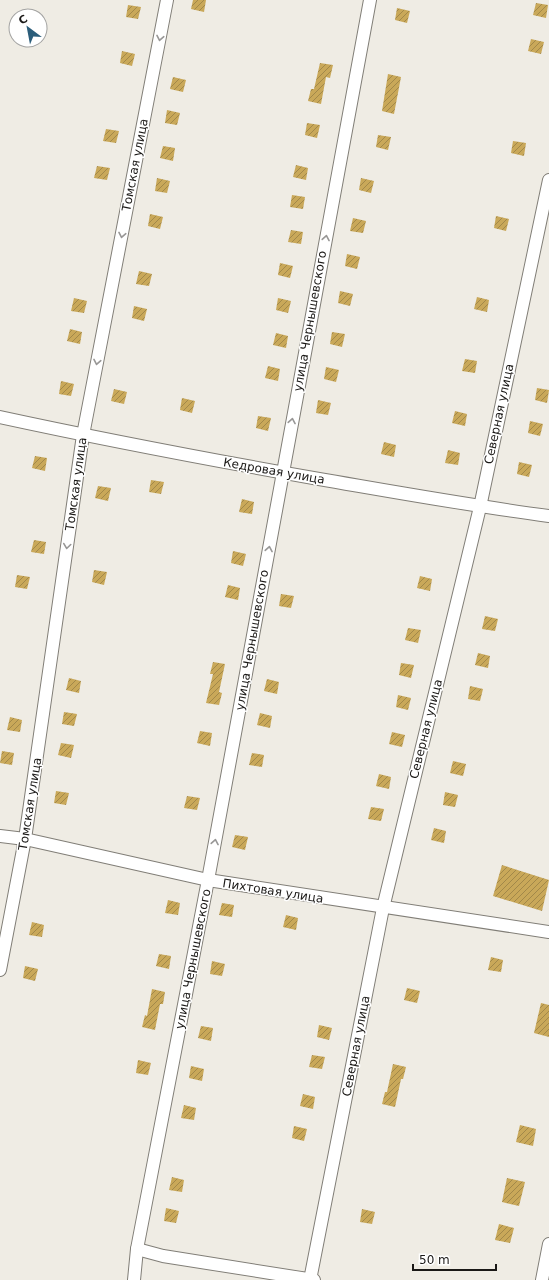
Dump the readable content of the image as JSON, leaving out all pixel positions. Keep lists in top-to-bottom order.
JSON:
{
  "streets": {
    "street": [
      "Томская улица",
      "улица Чернышевского",
      "Северная улица",
      "Кедровая улица",
      "Пихтовая улица"
    ]
  },
  "crossings": [
    ["Томская улица", "Кедровая улица"],
    ["Томская улица", "Пихтовая улица"],
    ["улица Чернышевского", "Кедровая улица"],
    ["улица Чернышевского", "Пихтовая улица"],
    ["Северная улица", "Кедровая улица"],
    ["Северная улица", "Пихтовая улица"]
  ],
  "one_way": ["Томская улица", "улица Чернышевского"],
  "scale_bar": "50 m",
  "north": "top left"
}
